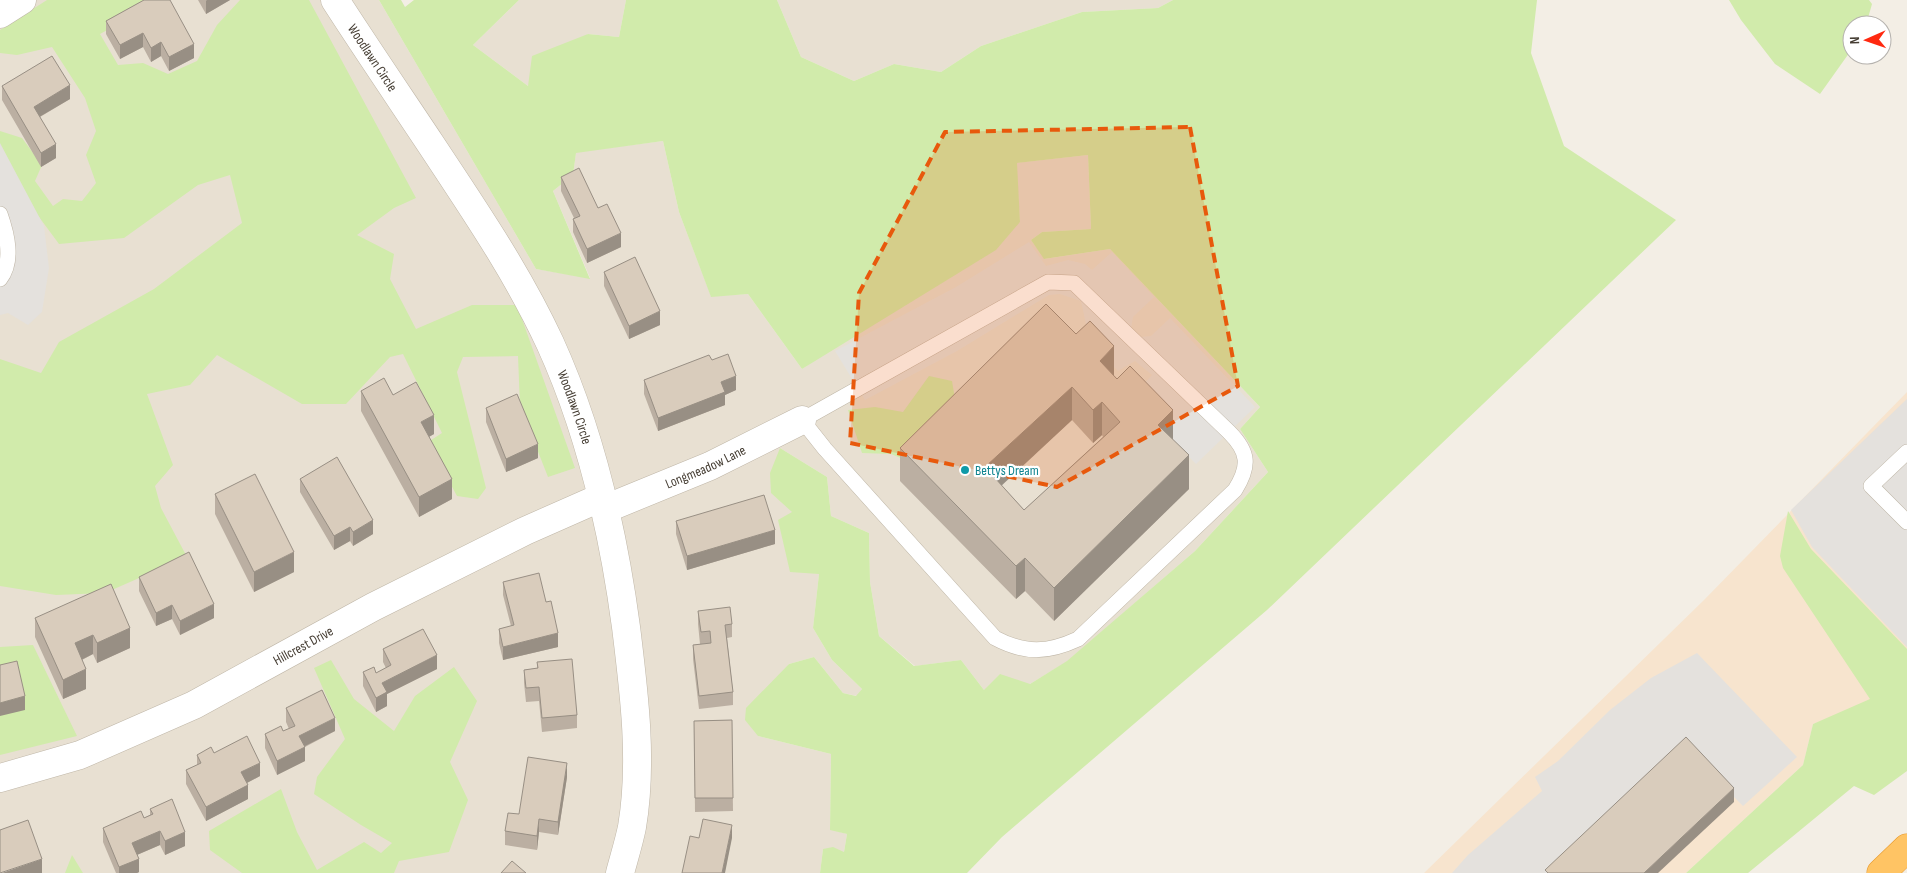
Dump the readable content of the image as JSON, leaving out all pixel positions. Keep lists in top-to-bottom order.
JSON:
{
  "streets": {
    "street": ["Woodlawn Circle", "Longmeadow Lane", "Hillcrest Drive"]
  },
  "crossings": [
    ["Woodlawn Circle", "Longmeadow Lane"],
    ["Woodlawn Circle", "Hillcrest Drive"],
    ["Longmeadow Lane", "Hillcrest Drive"]
  ],
  "places": ["Bettys Dream"],
  "north": "left"
}
